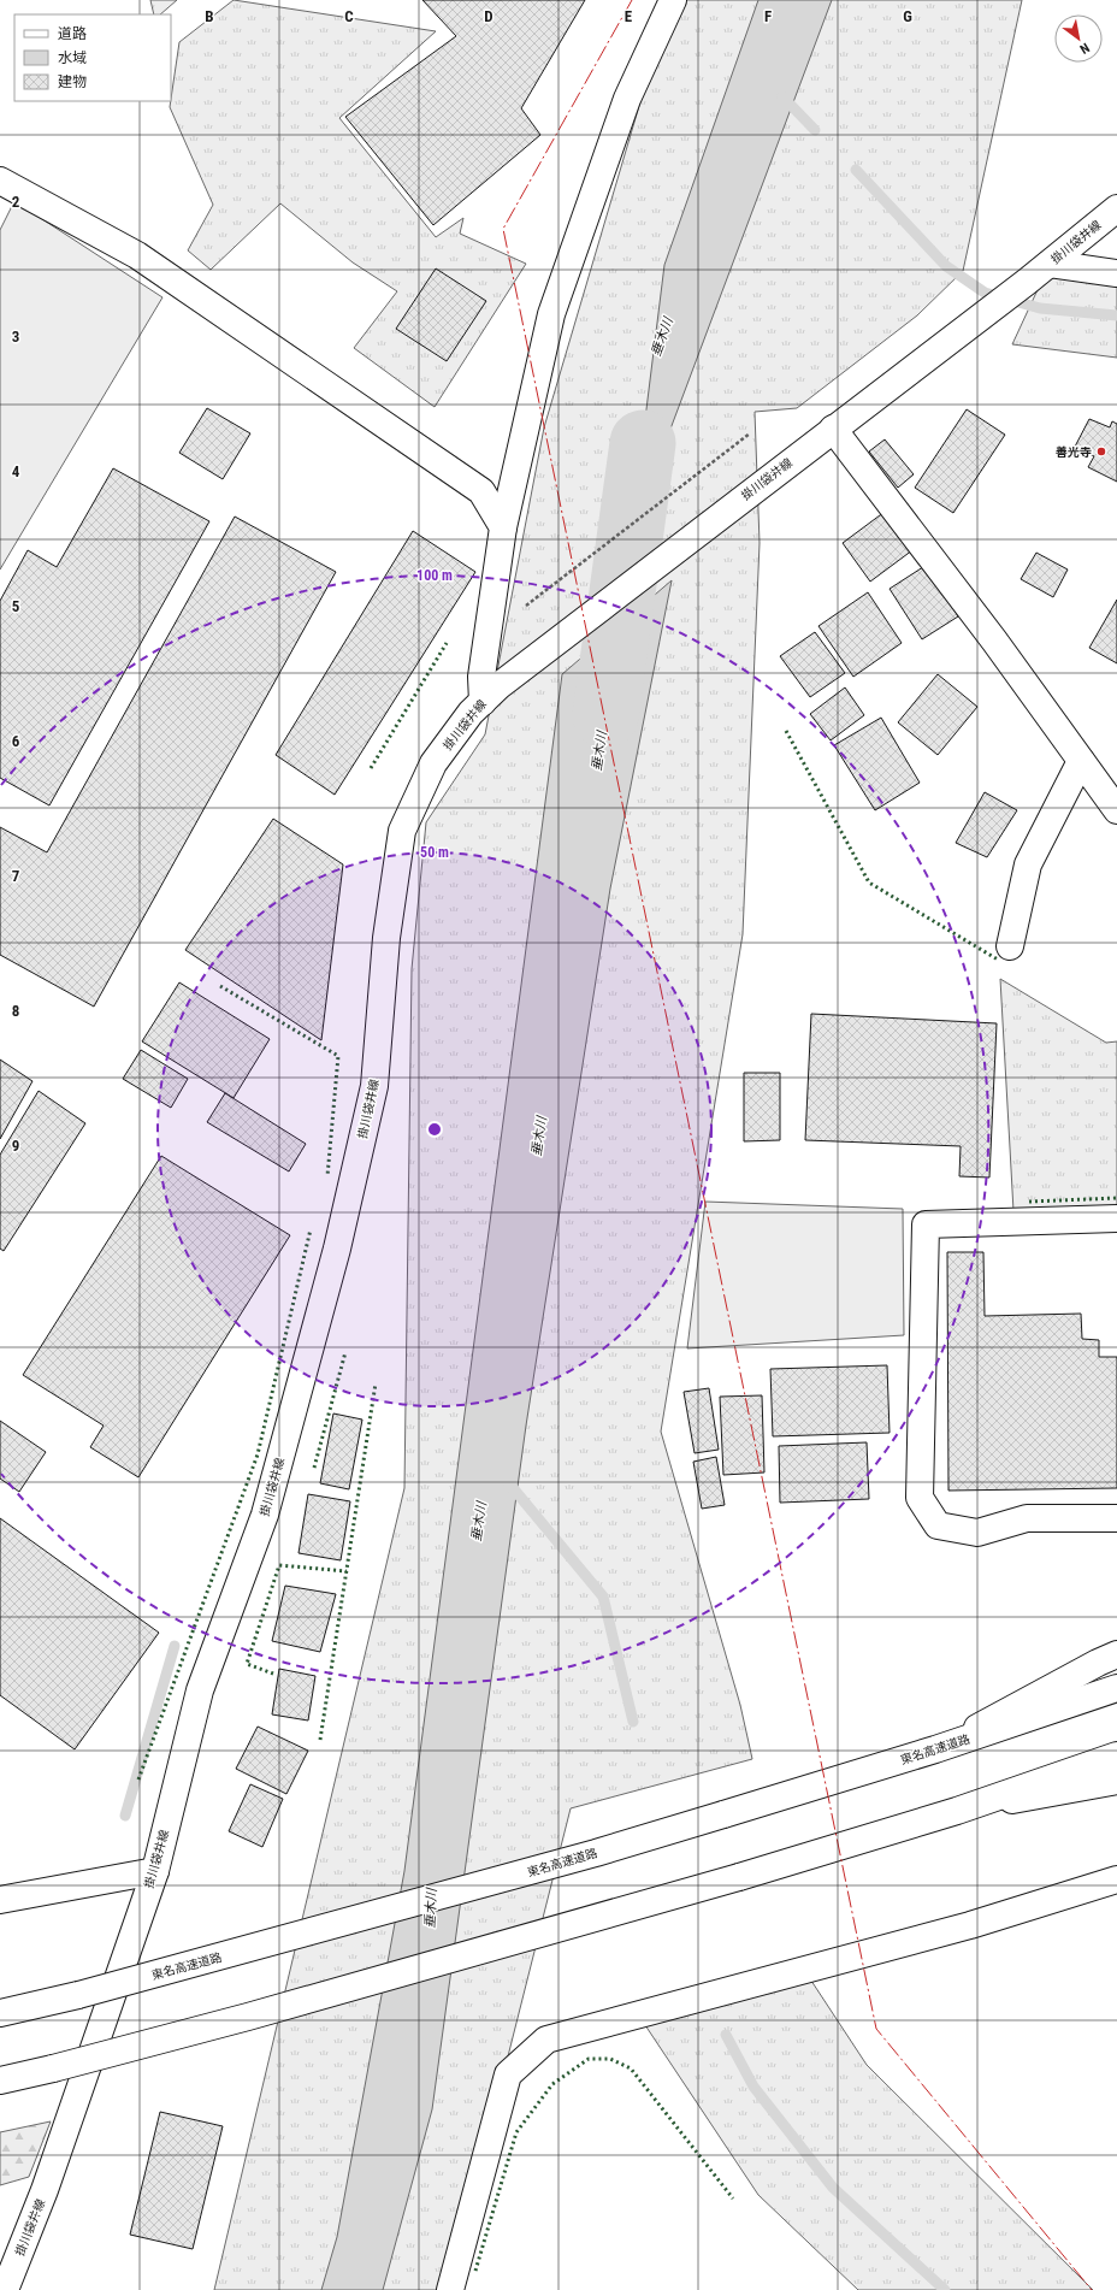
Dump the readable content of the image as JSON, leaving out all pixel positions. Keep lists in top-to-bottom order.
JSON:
{
  "streets": {
    "main road": ["掛川袋井線", "東名高速道路"]
  },
  "water": ["垂木川"],
  "places": ["善光寺"],
  "legend": ["道路", "水域", "建物"],
  "north": "bottom right",
  "grid": {
    "columns": [
      "B",
      "C",
      "D",
      "E",
      "F",
      "G"
    ],
    "rows": [
      "2",
      "3",
      "4",
      "5",
      "6",
      "7",
      "8",
      "9"
    ]
  },
  "rings": ["100 m", "50 m"]
}
